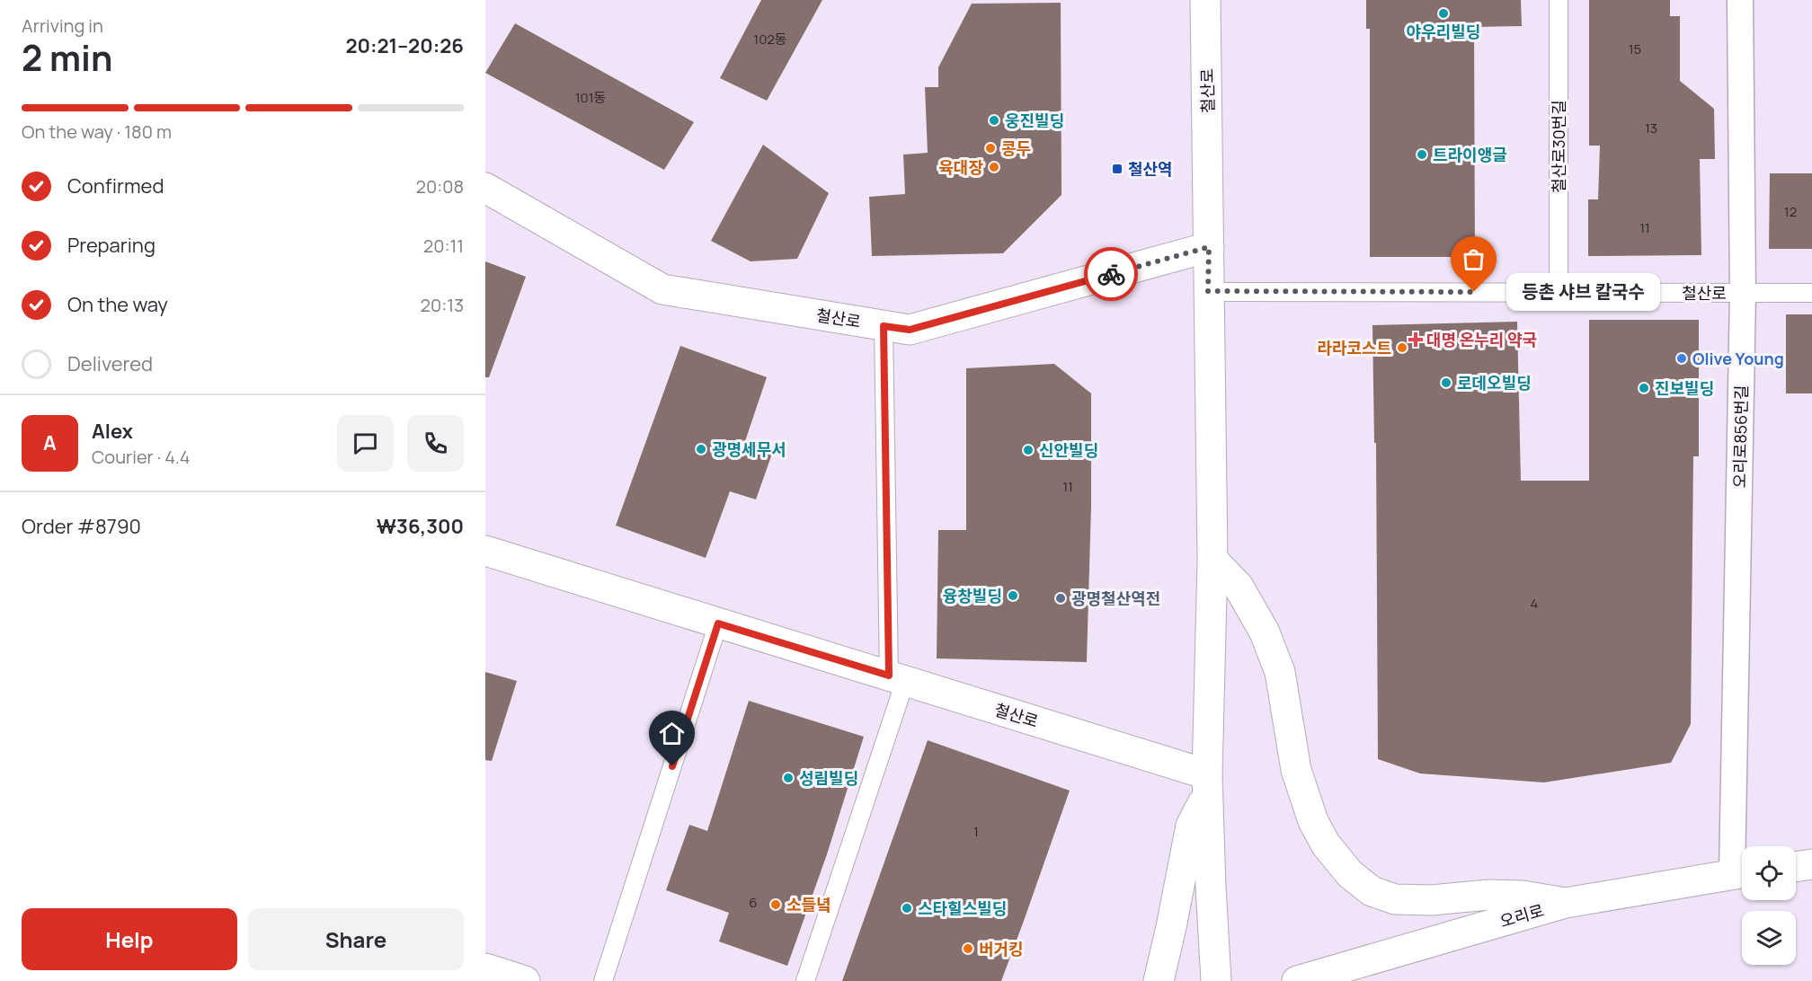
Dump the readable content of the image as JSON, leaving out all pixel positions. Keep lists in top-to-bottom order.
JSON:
{
  "streets": {
    "main road": ["철산로", "오리로"],
    "street": ["오리로856번길"],
    "lane": ["철산로30번길"]
  },
  "crossings": [
    ["철산로", "철산로30번길"],
    ["철산로", "오리로856번길"]
  ],
  "places": {
    "other": [
      "야우리빌딩",
      "웅진빌딩",
      "콩두",
      "트라이앵글",
      "육대장",
      "등촌 샤브 칼국수",
      "라라코스트",
      "Olive Young",
      "로데오빌딩",
      "진보빌딩",
      "광명세무서",
      "신안빌딩",
      "융창빌딩",
      "광명철산역전",
      "성림빌딩",
      "소들녘",
      "스타힐스빌딩",
      "버거킹"
    ],
    "transit": ["철산역"],
    "health": ["대명 온누리 약국"]
  },
  "house_numbers": [
    "102동",
    "15",
    "101동",
    "13",
    "12",
    "11",
    "11",
    "4",
    "1",
    "6"
  ],
  "page": {
    "heading": ["2 min", "Arriving in", "20:21–20:26"],
    "panel": [
      "Alex",
      "Courier · 4.4",
      "Order #8790",
      "₩36,300"
    ],
    "bar": "On the way · 180 m",
    "list": [
      ["Confirmed", "20:08"],
      ["Preparing", "20:11"],
      ["On the way", "20:13"],
      "Delivered"
    ],
    "bubble": "등촌 샤브 칼국수",
    "round": "A",
    "buttons": ["Help", "Share"]
  }
}
